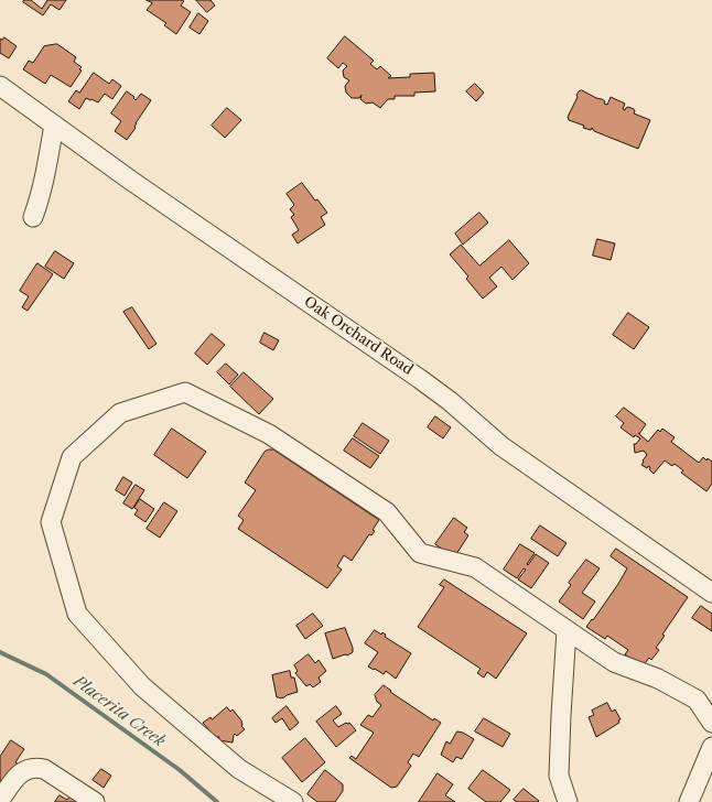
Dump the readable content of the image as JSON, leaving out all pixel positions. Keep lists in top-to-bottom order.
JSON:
{
  "streets": {
    "street": ["Oak Orchard Road"]
  },
  "water": ["Placerita Creek"]
}
